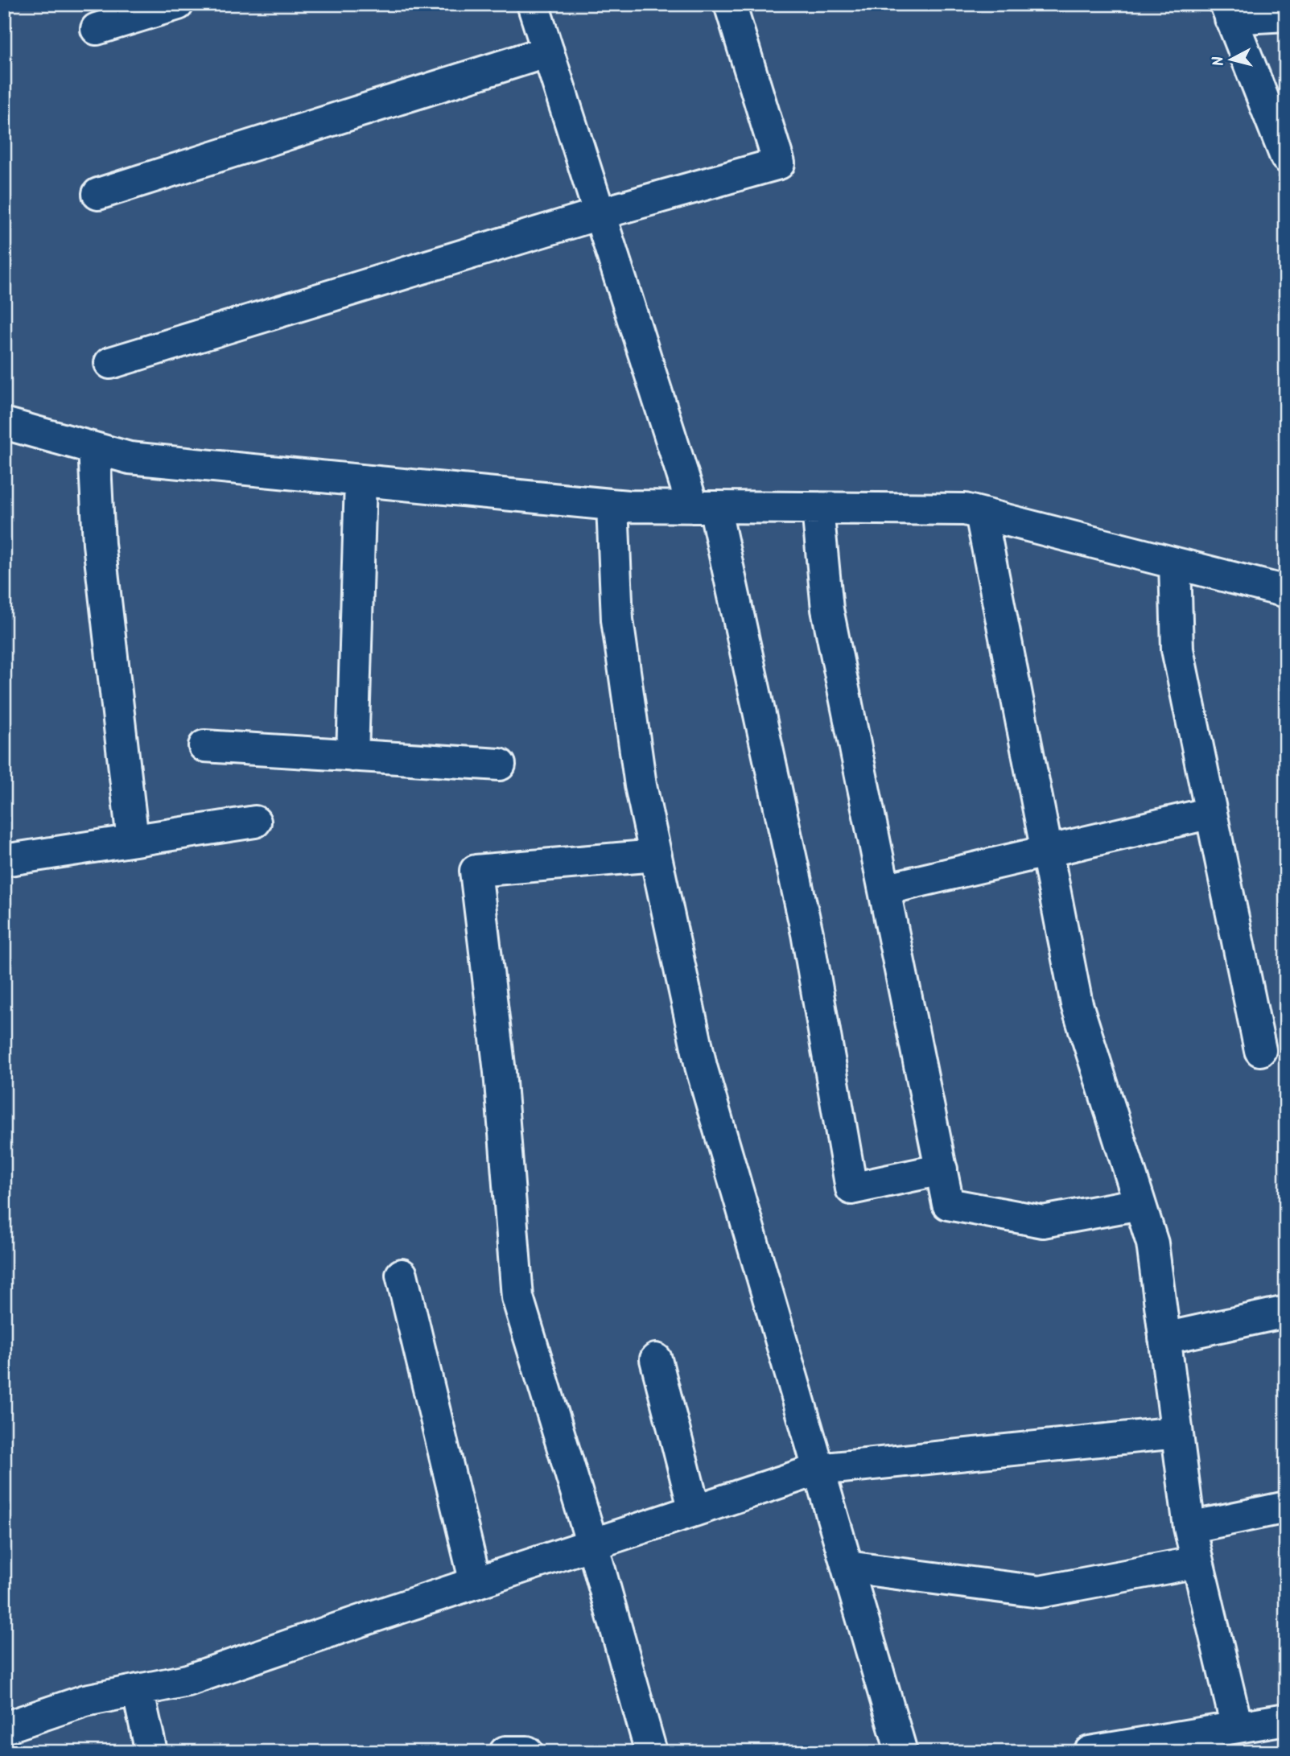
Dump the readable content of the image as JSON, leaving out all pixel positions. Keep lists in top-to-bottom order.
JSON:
{
  "north": "left"
}
